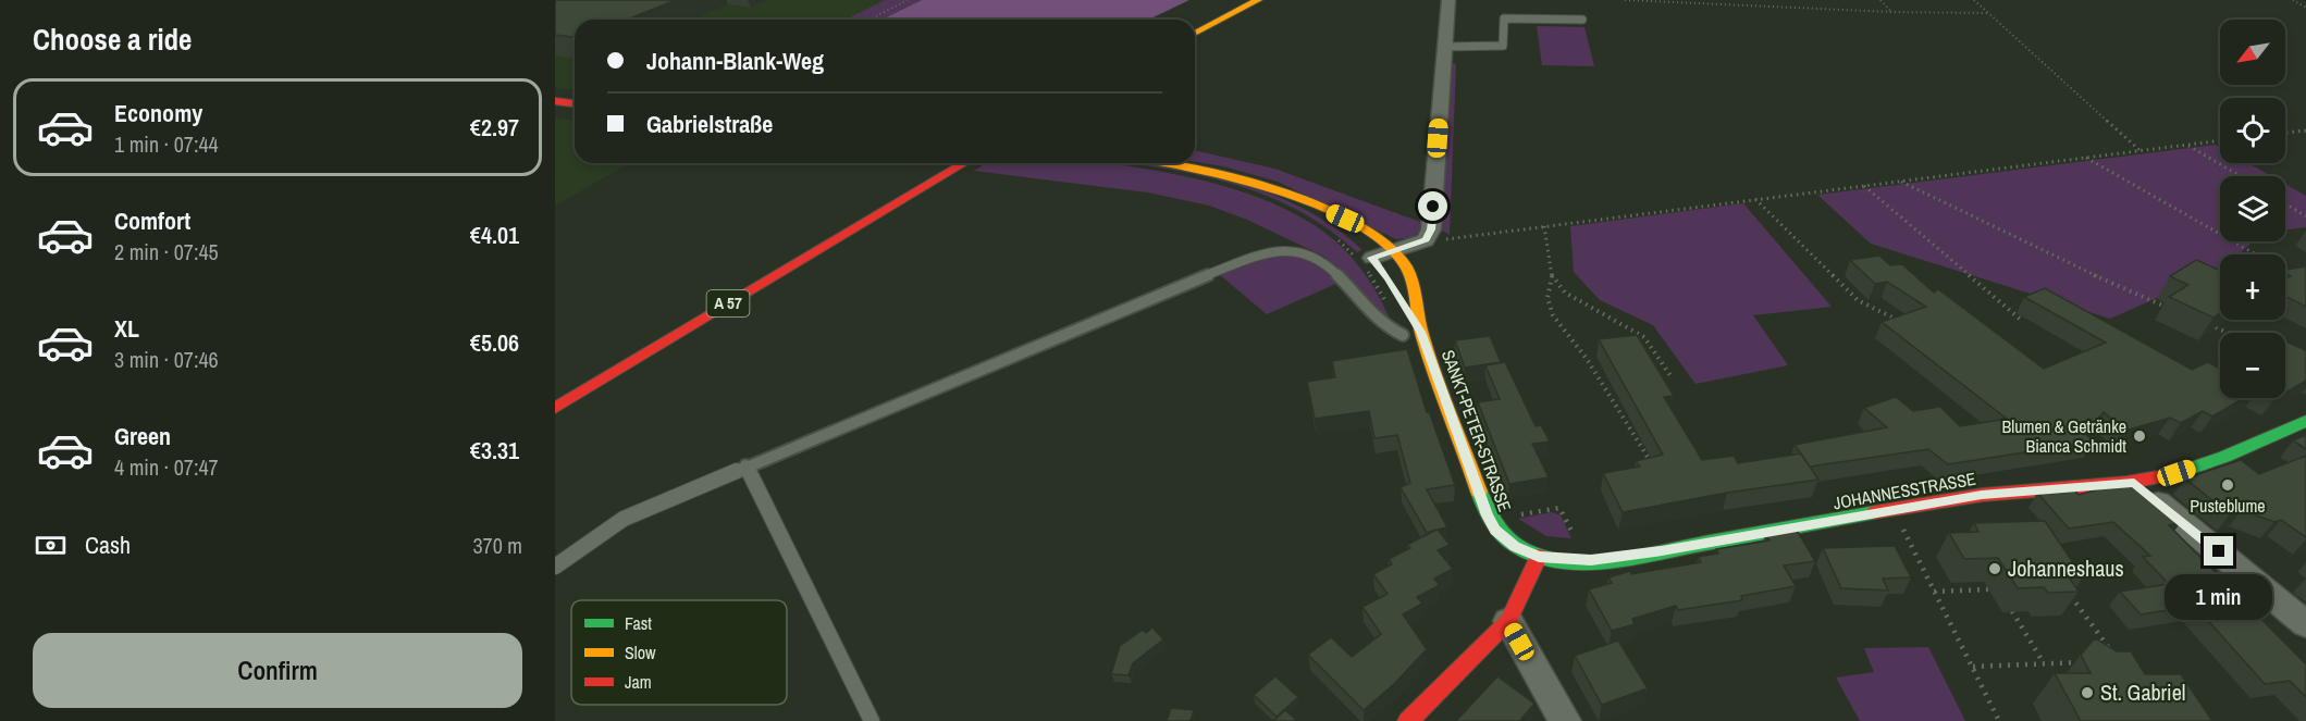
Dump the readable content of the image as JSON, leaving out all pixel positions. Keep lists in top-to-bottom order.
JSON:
{
  "streets": {
    "main road": ["A 57", "SANKT-PETER-STRASSE", "JOHANNESSTRASSE"]
  },
  "crossings": [
    ["SANKT-PETER-STRASSE", "JOHANNESSTRASSE"]
  ],
  "places": [
    "Blumen & Getränke Bianca Schmidt",
    "Pusteblume",
    "Johanneshaus",
    "St. Gabriel"
  ],
  "legend": ["Fast", "Slow", "Jam"],
  "north": "bottom left",
  "page": {
    "heading": "Choose a ride",
    "map_buttons": ["+", "−"],
    "banner": ["Johann-Blank-Weg", "Gabrielstraße"],
    "list": [
      {
        "name": "Economy",
        "note": "1 min · 07:44",
        "value": "€2.97"
      },
      {
        "name": "Comfort",
        "note": "2 min · 07:45",
        "value": "€4.01"
      },
      {
        "name": "XL",
        "note": "3 min · 07:46",
        "value": "€5.06"
      },
      {
        "name": "Green",
        "note": "4 min · 07:47",
        "value": "€3.31"
      }
    ],
    "pay": ["Cash", "370 m"],
    "bubble": "1 min",
    "buttons": "Confirm"
  }
}
